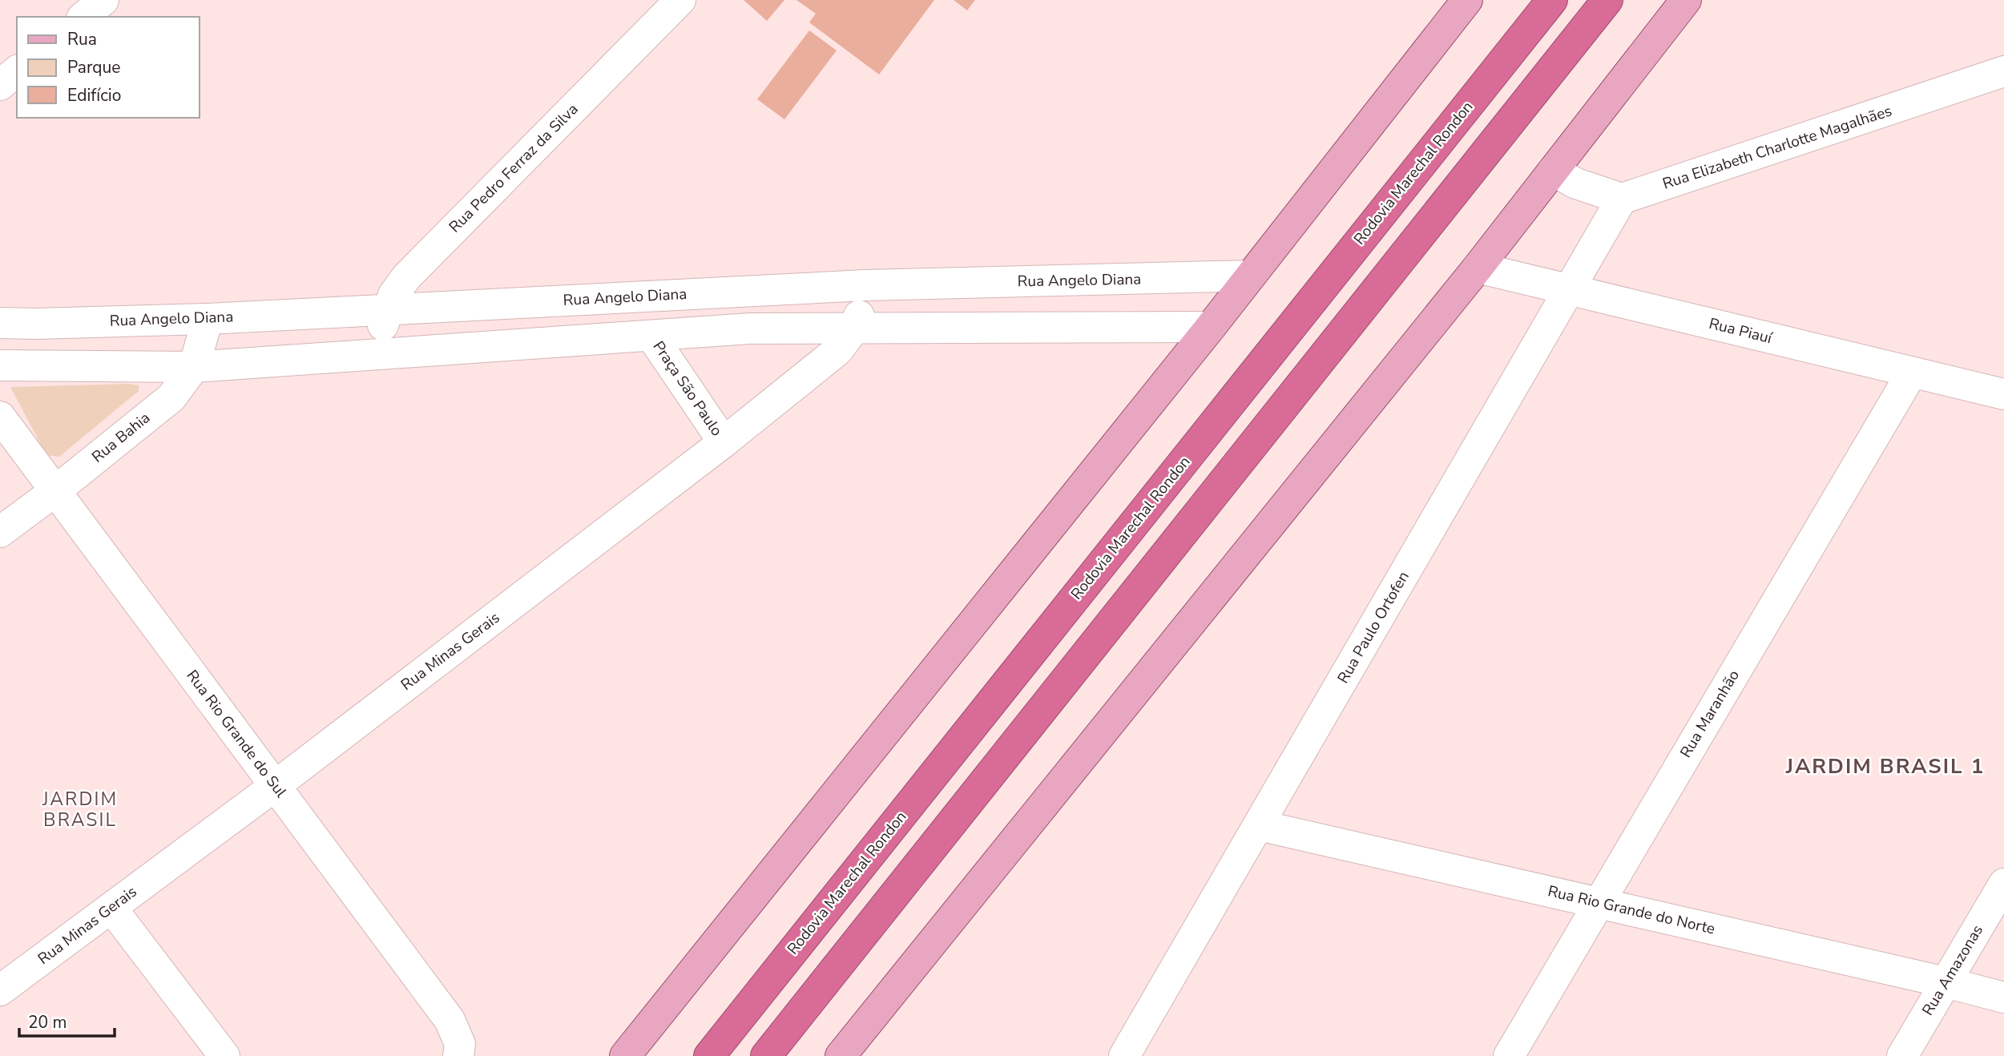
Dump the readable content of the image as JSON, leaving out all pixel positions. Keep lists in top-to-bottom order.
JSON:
{
  "streets": {
    "highway": ["Rodovia Marechal Rondon"],
    "street": [
      "Rua Elizabeth Charlotte Magalhães",
      "Rua Pedro Ferraz da Silva",
      "Rua Angelo Diana",
      "Rua Piauí",
      "Praça São Paulo",
      "Rua Bahia",
      "Rua Paulo Ortofen",
      "Rua Minas Gerais",
      "Rua Maranhão",
      "Rua Rio Grande do Sul",
      "Rua Rio Grande do Norte",
      "Rua Amazonas"
    ]
  },
  "crossings": [
    ["Rua Elizabeth Charlotte Magalhães", "Rua Paulo Ortofen"],
    ["Rua Pedro Ferraz da Silva", "Rua Angelo Diana"],
    ["Rua Angelo Diana", "Rua Bahia"],
    ["Rua Angelo Diana", "Rua Minas Gerais"],
    ["Rua Piauí", "Rua Paulo Ortofen"],
    ["Rua Piauí", "Rua Maranhão"],
    ["Praça São Paulo", "Rua Minas Gerais"],
    ["Rua Bahia", "Rua Rio Grande do Sul"],
    ["Rua Paulo Ortofen", "Rua Rio Grande do Norte"],
    ["Rua Minas Gerais", "Rua Rio Grande do Sul"],
    ["Rua Maranhão", "Rua Rio Grande do Norte"],
    ["Rua Rio Grande do Norte", "Rua Amazonas"]
  ],
  "districts": ["JARDIM BRASIL 1", "JARDIM BRASIL"],
  "legend": ["Rua", "Parque", "Edifício"],
  "scale_bar": "20 m"
}
